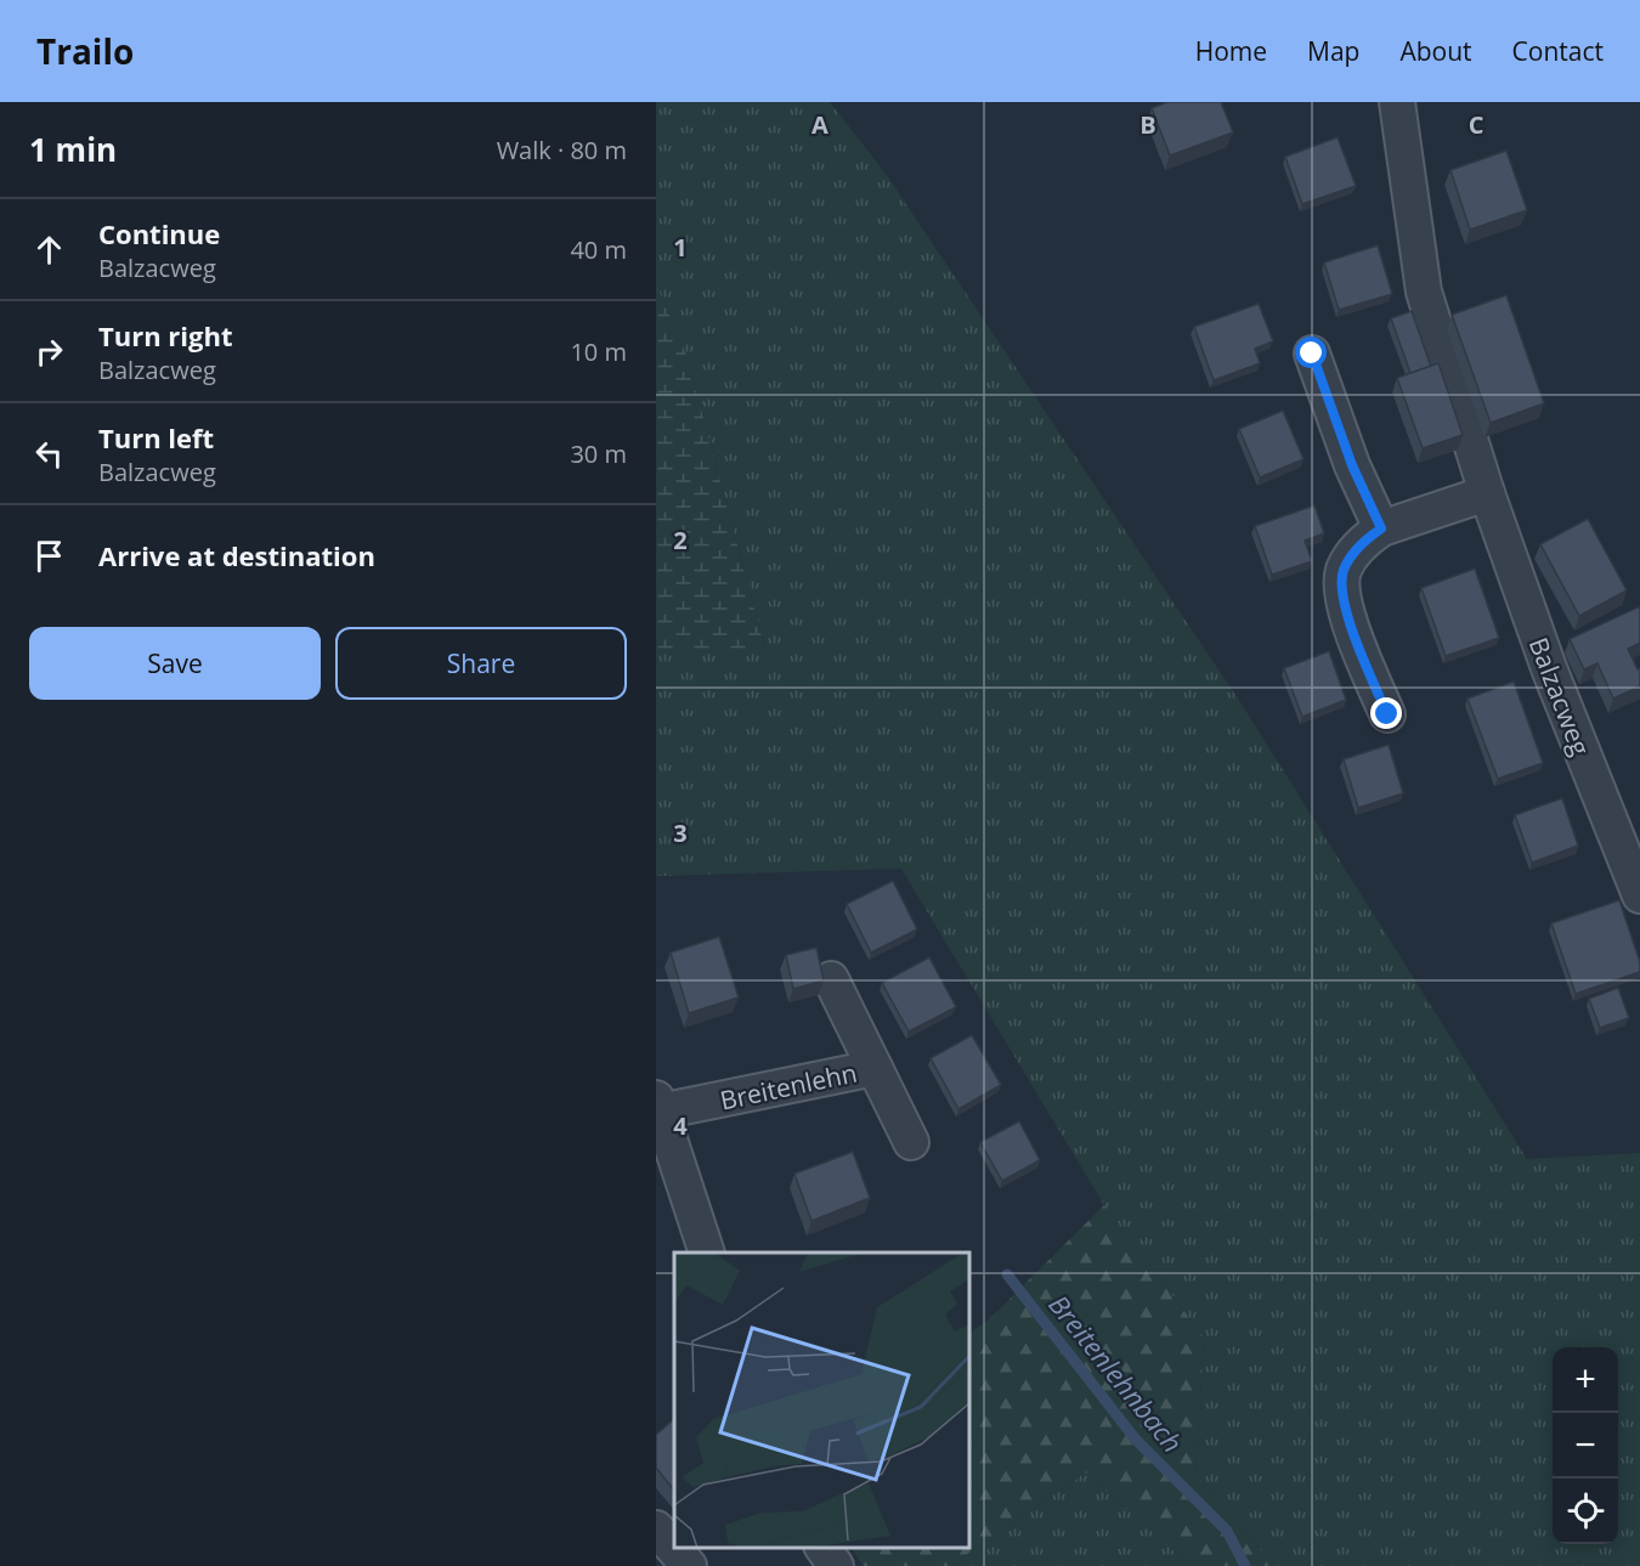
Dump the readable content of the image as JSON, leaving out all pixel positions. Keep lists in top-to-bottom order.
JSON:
{
  "streets": {
    "street": ["Balzacweg", "Breitenlehn"]
  },
  "water": ["Breitenlehnbach"],
  "page": {
    "header": "Trailo",
    "nav": [
      "Home",
      "Map",
      "About",
      "Contact"
    ],
    "heading": ["1 min", "Walk · 80 m"],
    "list": [
      ["Continue", "Balzacweg", "40 m"],
      ["Turn right", "Balzacweg", "10 m"],
      ["Turn left", "Balzacweg", "30 m"],
      "Arrive at destination"
    ],
    "buttons": ["Save", "Share"],
    "map_buttons": ["+", "−"]
  },
  "grid": {
    "columns": ["A", "B", "C"],
    "rows": [
      "1",
      "2",
      "3",
      "4"
    ]
  }
}
